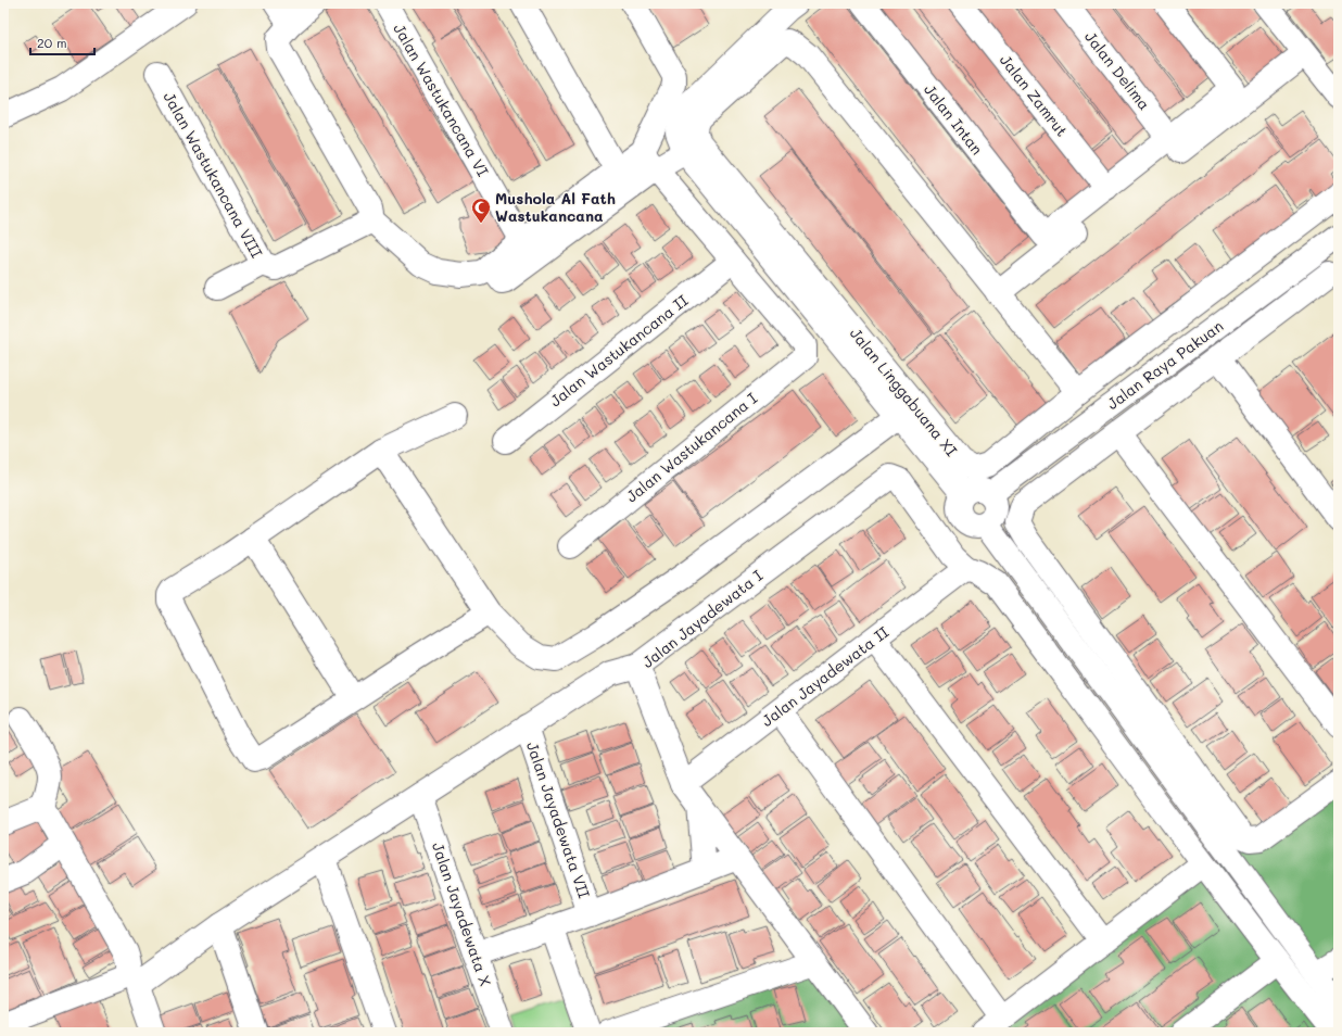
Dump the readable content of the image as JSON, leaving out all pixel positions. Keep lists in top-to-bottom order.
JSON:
{
  "streets": {
    "street": [
      "Jalan Delima",
      "Jalan Zamrut",
      "Jalan Wastukancana VI",
      "Jalan Intan",
      "Jalan Wastukancana VIII",
      "Jalan Wastukancana II",
      "Jalan Raya Pakuan",
      "Jalan Linggabuana XI",
      "Jalan Wastukancana I",
      "Jalan Jayadewata I",
      "Jalan Jayadewata II",
      "Jalan Jayadewata VII",
      "Jalan Jayadewata X"
    ]
  },
  "crossings": [
    ["Jalan Zamrut", "Jalan Intan"],
    ["Jalan Wastukancana II", "Jalan Wastukancana I"],
    ["Jalan Raya Pakuan", "Jalan Jayadewata II"],
    ["Jalan Jayadewata I", "Jalan Jayadewata II"],
    ["Jalan Jayadewata I", "Jalan Jayadewata VII"],
    ["Jalan Jayadewata VII", "Jalan Jayadewata X"]
  ],
  "places": {
    "mosque": ["Mushola Al Fath Wastukancana"]
  },
  "scale_bar": "20 m"
}
